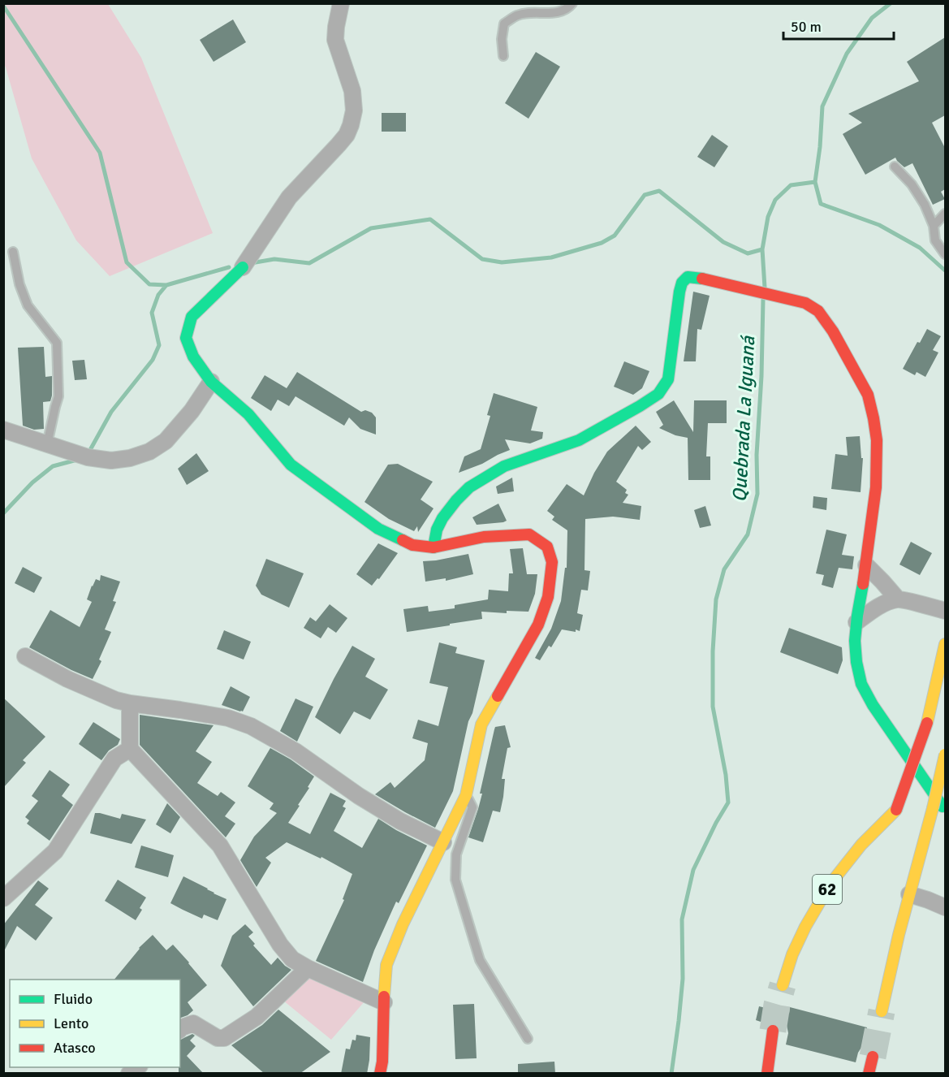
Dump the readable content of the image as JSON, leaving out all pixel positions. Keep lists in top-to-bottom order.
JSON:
{
  "streets": {
    "main road": ["62"]
  },
  "water": ["Quebrada La Iguaná"],
  "legend": ["Fluido", "Lento", "Atasco"],
  "scale_bar": "50 m"
}
